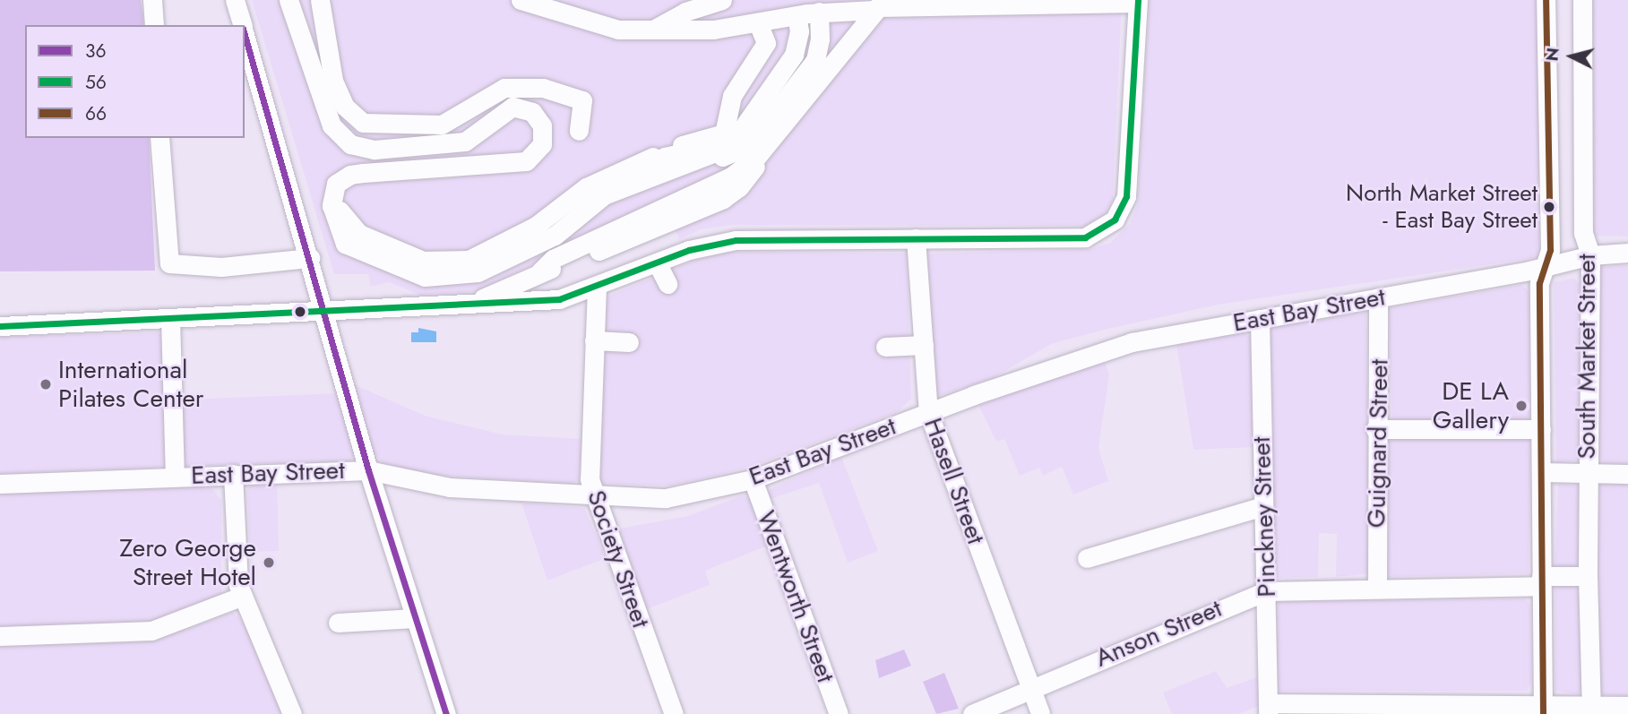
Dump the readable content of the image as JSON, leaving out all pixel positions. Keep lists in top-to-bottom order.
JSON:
{
  "streets": {
    "street": [
      "East Bay Street",
      "South Market Street",
      "Guignard Street",
      "Hasell Street",
      "Pinckney Street",
      "Society Street",
      "Wentworth Street",
      "Anson Street"
    ]
  },
  "crossings": [
    ["East Bay Street", "South Market Street"],
    ["East Bay Street", "Guignard Street"],
    ["East Bay Street", "Hasell Street"],
    ["East Bay Street", "Pinckney Street"],
    ["East Bay Street", "Society Street"],
    ["East Bay Street", "Wentworth Street"],
    ["South Market Street", "Anson Street"],
    ["Guignard Street", "Anson Street"],
    ["Hasell Street", "Anson Street"],
    ["Pinckney Street", "Anson Street"]
  ],
  "places": [
    "North Market Street - East Bay Street",
    "International Pilates Center",
    "DE LA Gallery",
    "Zero George Street Hotel"
  ],
  "lines": ["transit line 56", "transit line 66", "transit line 36"],
  "legend": ["36", "56", "66"],
  "north": "left"
}
